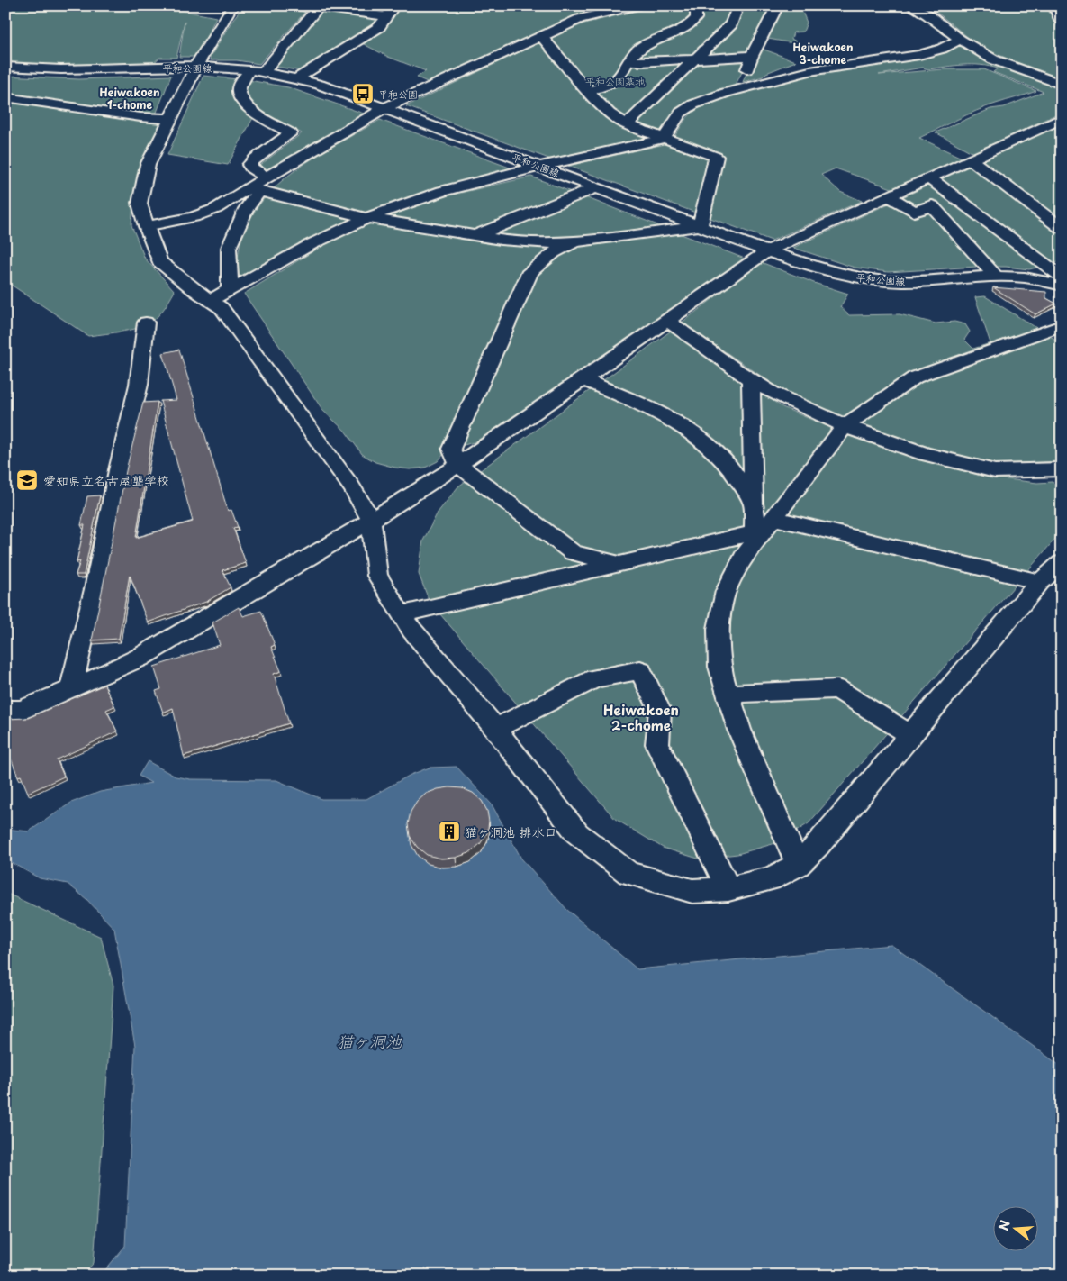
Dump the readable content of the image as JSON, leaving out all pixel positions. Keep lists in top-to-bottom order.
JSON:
{
  "streets": {
    "street": ["平和公園線"]
  },
  "districts": ["Heiwakoen 3-chome", "Heiwakoen 1-chome", "Heiwakoen 2-chome"],
  "water": ["猫ヶ洞池"],
  "parks": ["平和公園墓地"],
  "places": {
    "bus stop": ["平和公園"],
    "school or university": ["愛知県立名古屋聾学校"],
    "building": ["猫ヶ洞池 排水口"]
  },
  "north": "left"
}
